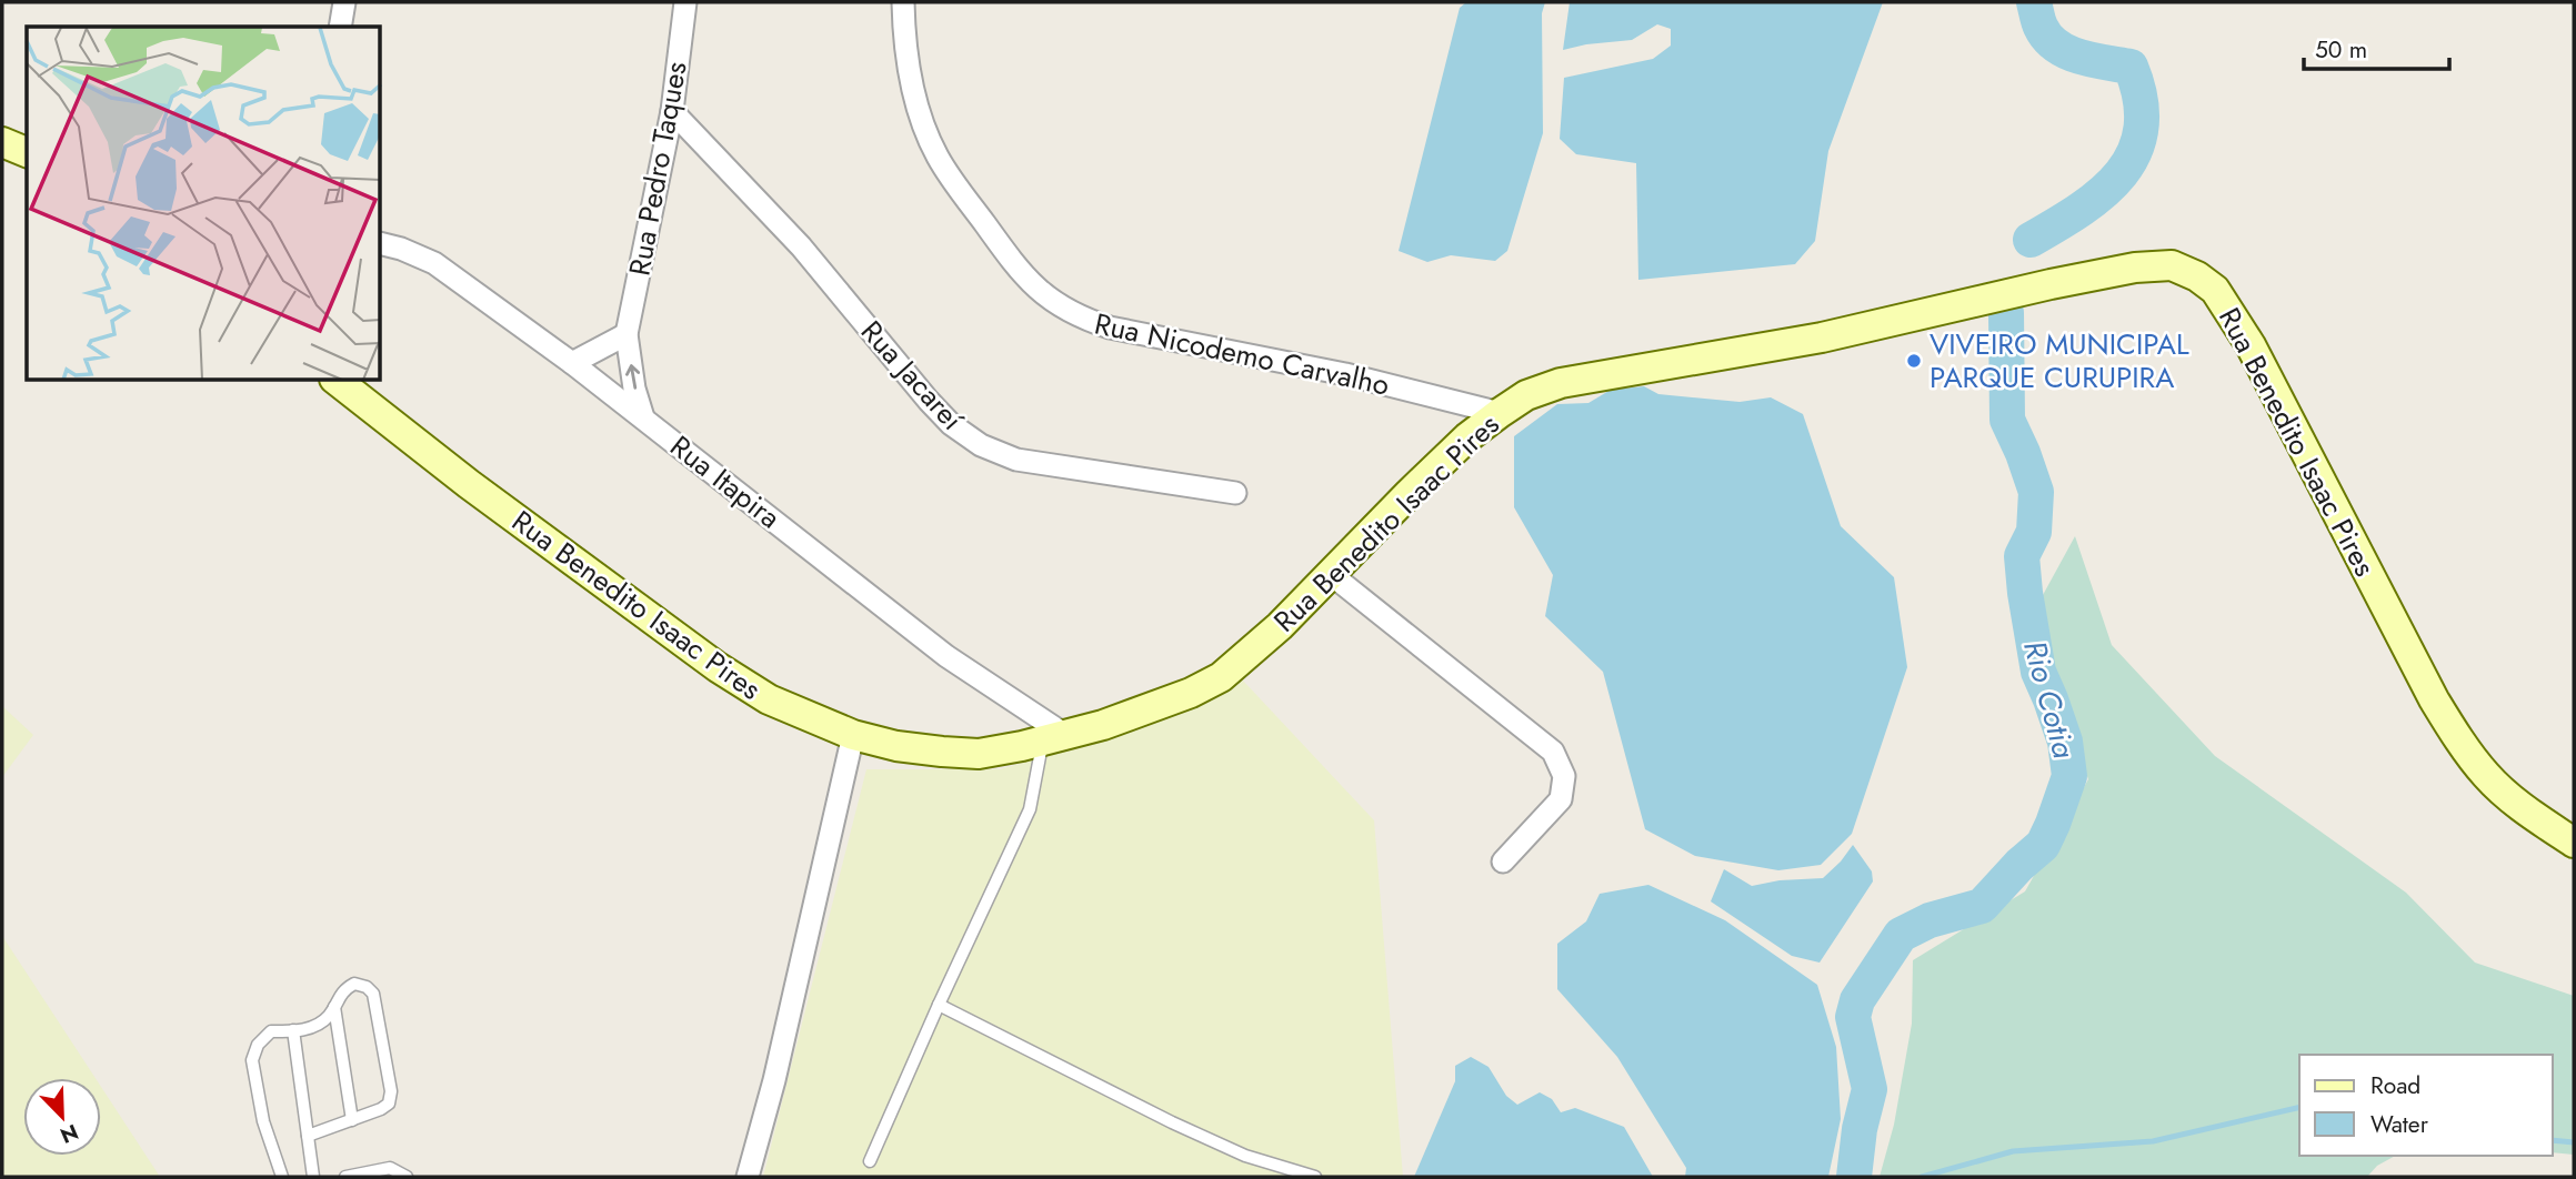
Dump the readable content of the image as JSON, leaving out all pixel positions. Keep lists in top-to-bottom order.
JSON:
{
  "streets": {
    "street": [
      "Rua Pedro Taques",
      "Rua Nicodemo Carvalho",
      "Rua Jacareí",
      "Rua Benedito Isaac Pires",
      "Rua Itapira"
    ]
  },
  "crossings": [
    ["Rua Pedro Taques", "Rua Jacareí"],
    ["Rua Pedro Taques", "Rua Itapira"],
    ["Rua Nicodemo Carvalho", "Rua Benedito Isaac Pires"],
    ["Rua Benedito Isaac Pires", "Rua Itapira"]
  ],
  "water": ["Rio Cotia"],
  "places": ["VIVEIRO MUNICIPAL PARQUE CURUPIRA"],
  "legend": ["Road", "Water"],
  "scale_bar": "50 m",
  "north": "bottom right"
}
